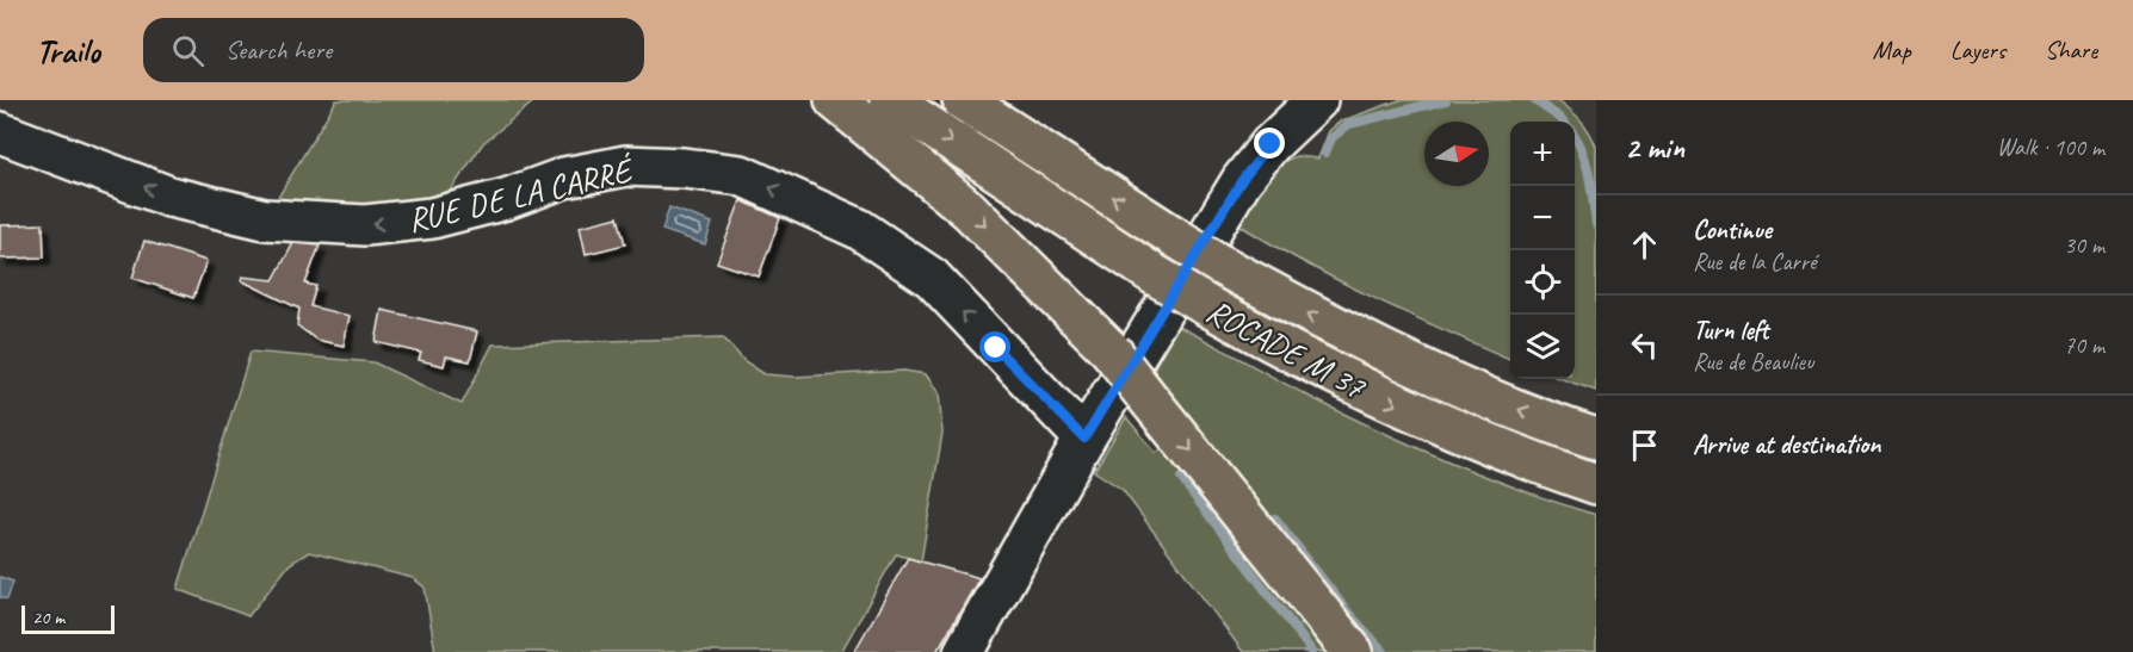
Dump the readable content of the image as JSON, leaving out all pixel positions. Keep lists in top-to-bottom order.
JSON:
{
  "streets": {
    "highway": ["ROCADE M 37"],
    "street": ["RUE DE LA CARRÉ"]
  },
  "one_way": ["RUE DE LA CARRÉ"],
  "scale_bar": "20 m",
  "north": "right",
  "page": {
    "header": "Trailo",
    "search": "Search here",
    "nav": ["Map", "Layers", "Share"],
    "heading": ["2 min", "Walk · 100 m"],
    "map_buttons": ["+", "−"],
    "list": [
      ["Continue", "Rue de la Carré", "30 m"],
      ["Turn left", "Rue de Beaulieu", "70 m"],
      "Arrive at destination"
    ],
    "scale": "20 m"
  }
}
